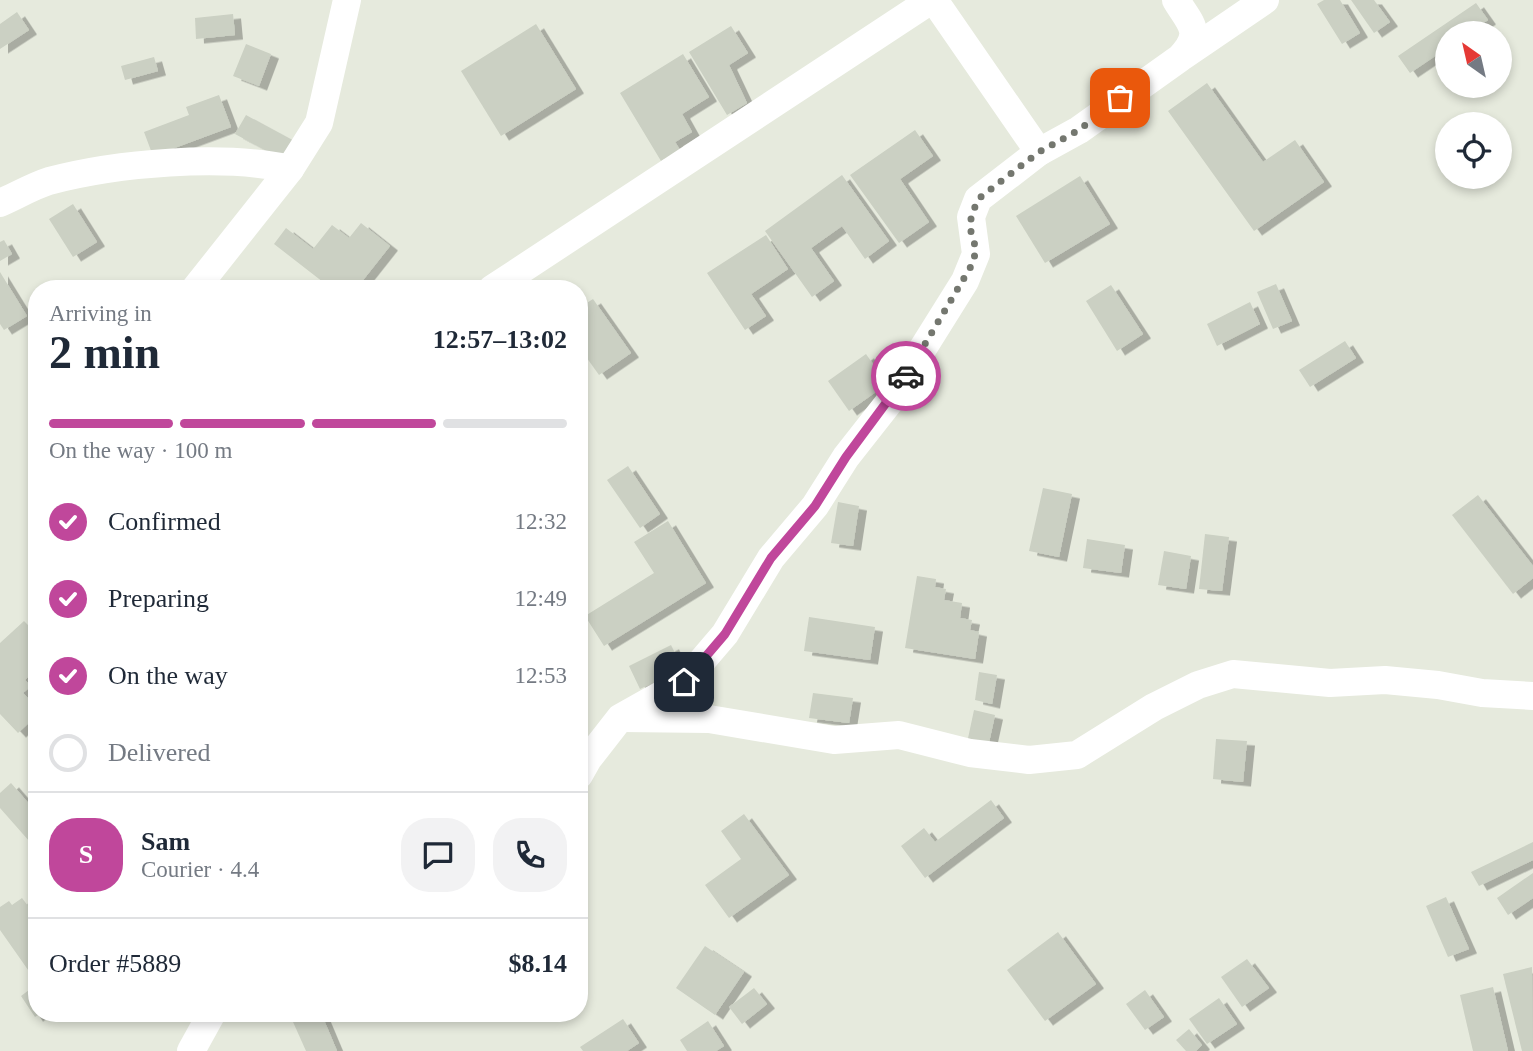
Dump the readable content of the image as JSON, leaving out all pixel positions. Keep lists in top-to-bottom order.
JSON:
{
  "north": "top left",
  "page": {
    "heading": ["2 min", "Arriving in", "12:57–13:02"],
    "panel": [
      "Sam",
      "Courier · 4.4",
      "Order #5889",
      "$8.14"
    ],
    "bar": "On the way · 100 m",
    "list": [
      ["Confirmed", "12:32"],
      ["Preparing", "12:49"],
      ["On the way", "12:53"],
      "Delivered"
    ],
    "round": "S"
  }
}
